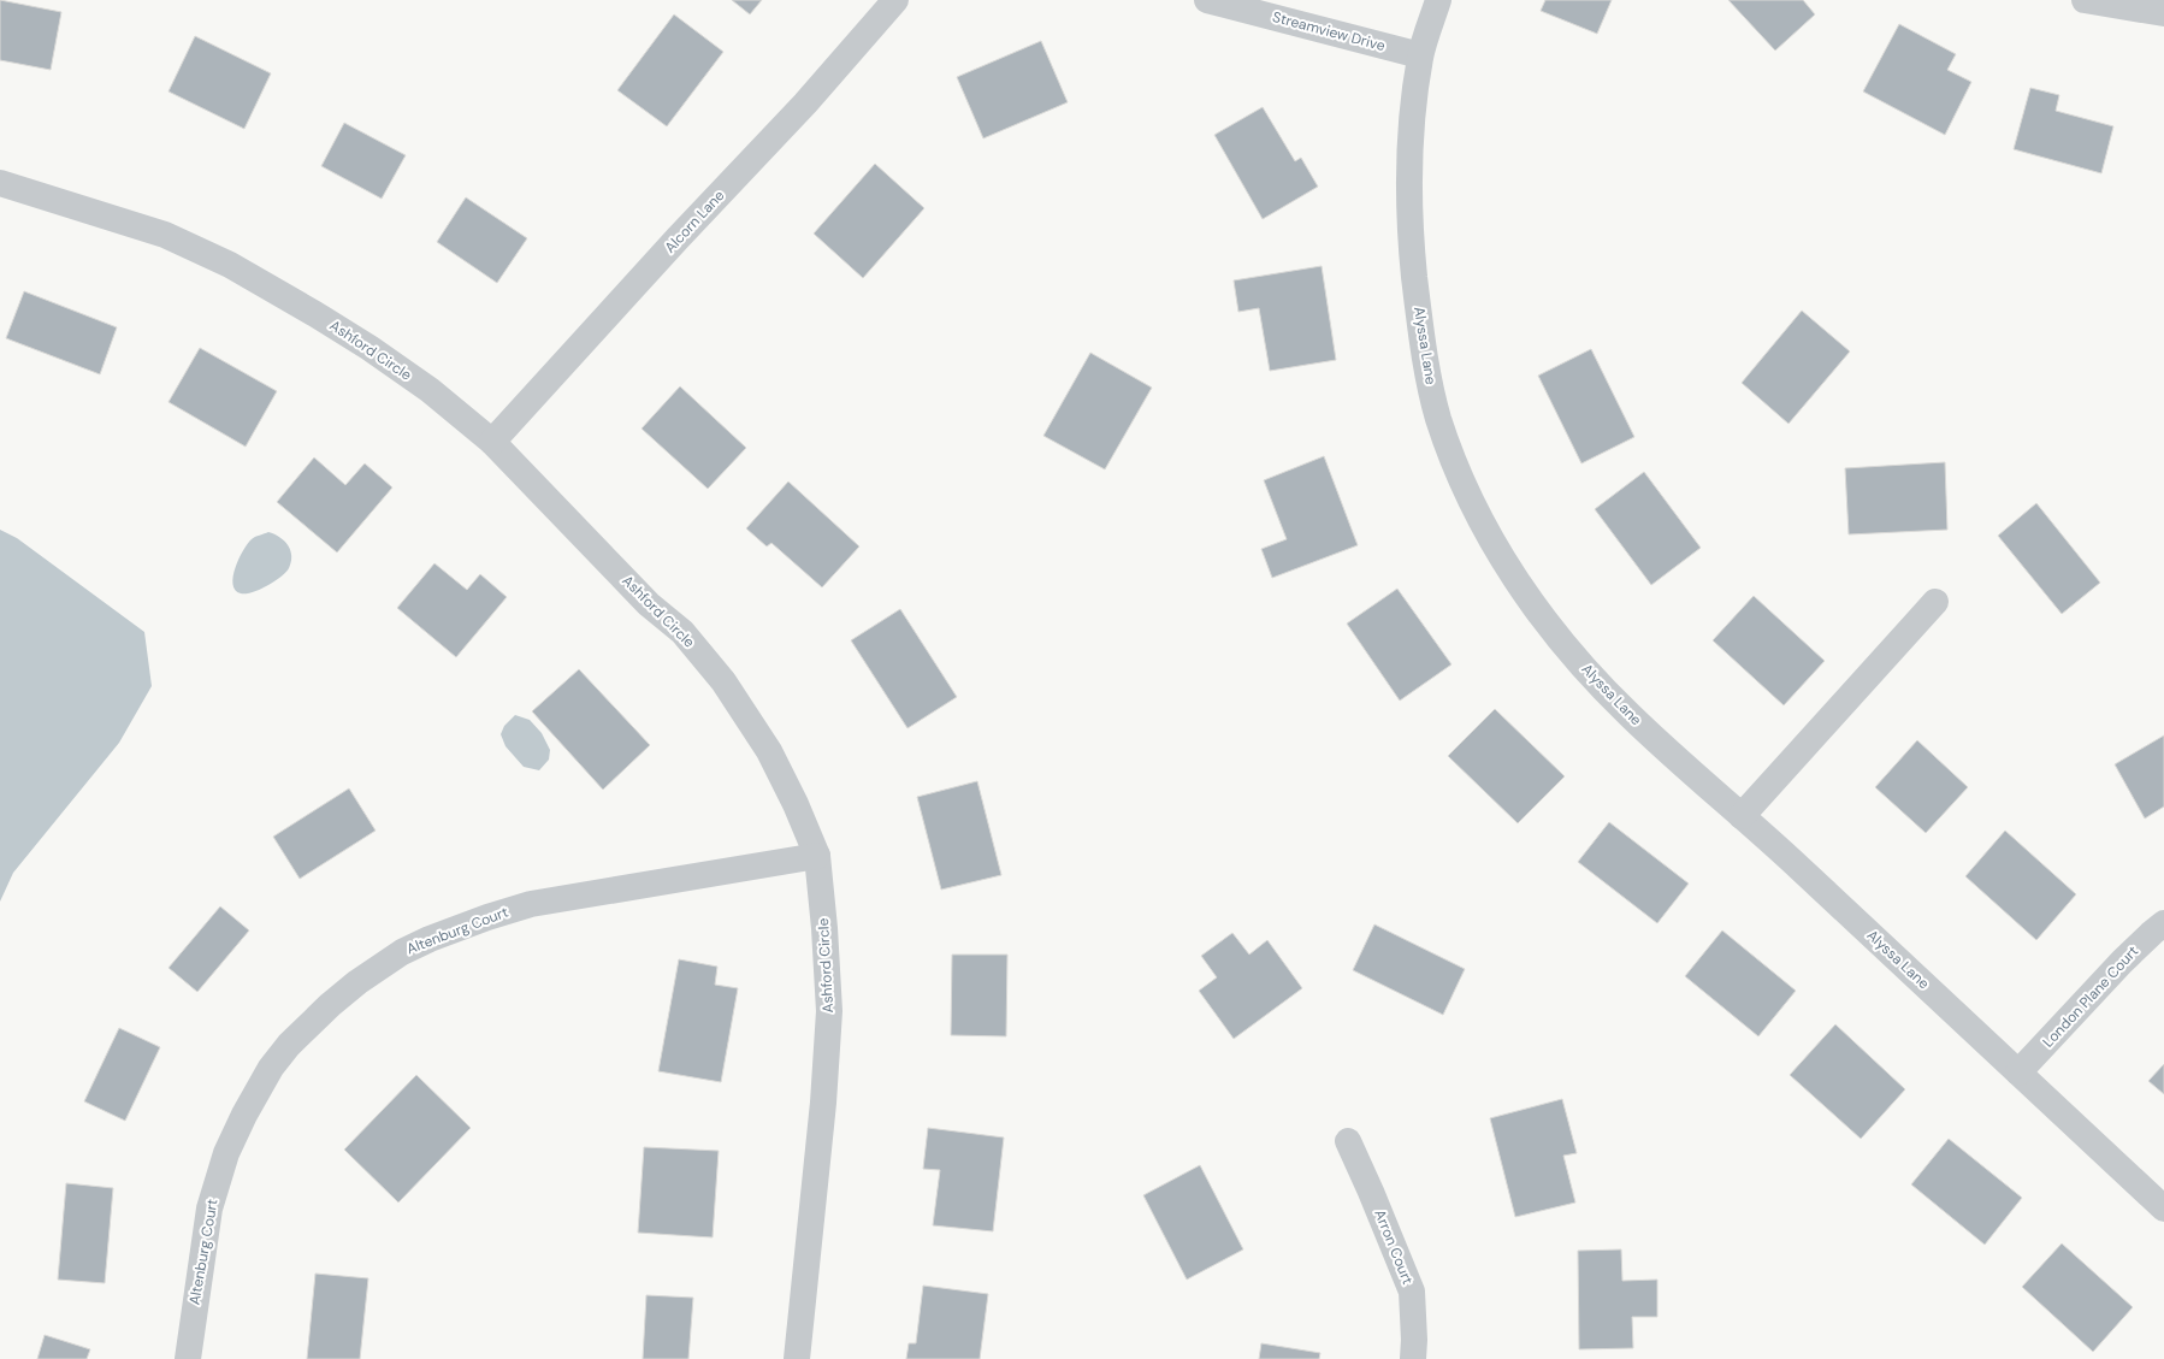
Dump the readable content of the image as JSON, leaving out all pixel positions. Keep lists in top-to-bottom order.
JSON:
{
  "streets": {
    "street": [
      "Streamview Drive",
      "Alcorn Lane",
      "Alyssa Lane",
      "Ashford Circle",
      "Altenburg Court",
      "London Plane Court",
      "Arron Court"
    ]
  },
  "crossings": [
    ["Streamview Drive", "Alyssa Lane"],
    ["Alcorn Lane", "Ashford Circle"],
    ["Alyssa Lane", "London Plane Court"],
    ["Ashford Circle", "Altenburg Court"]
  ]
}
